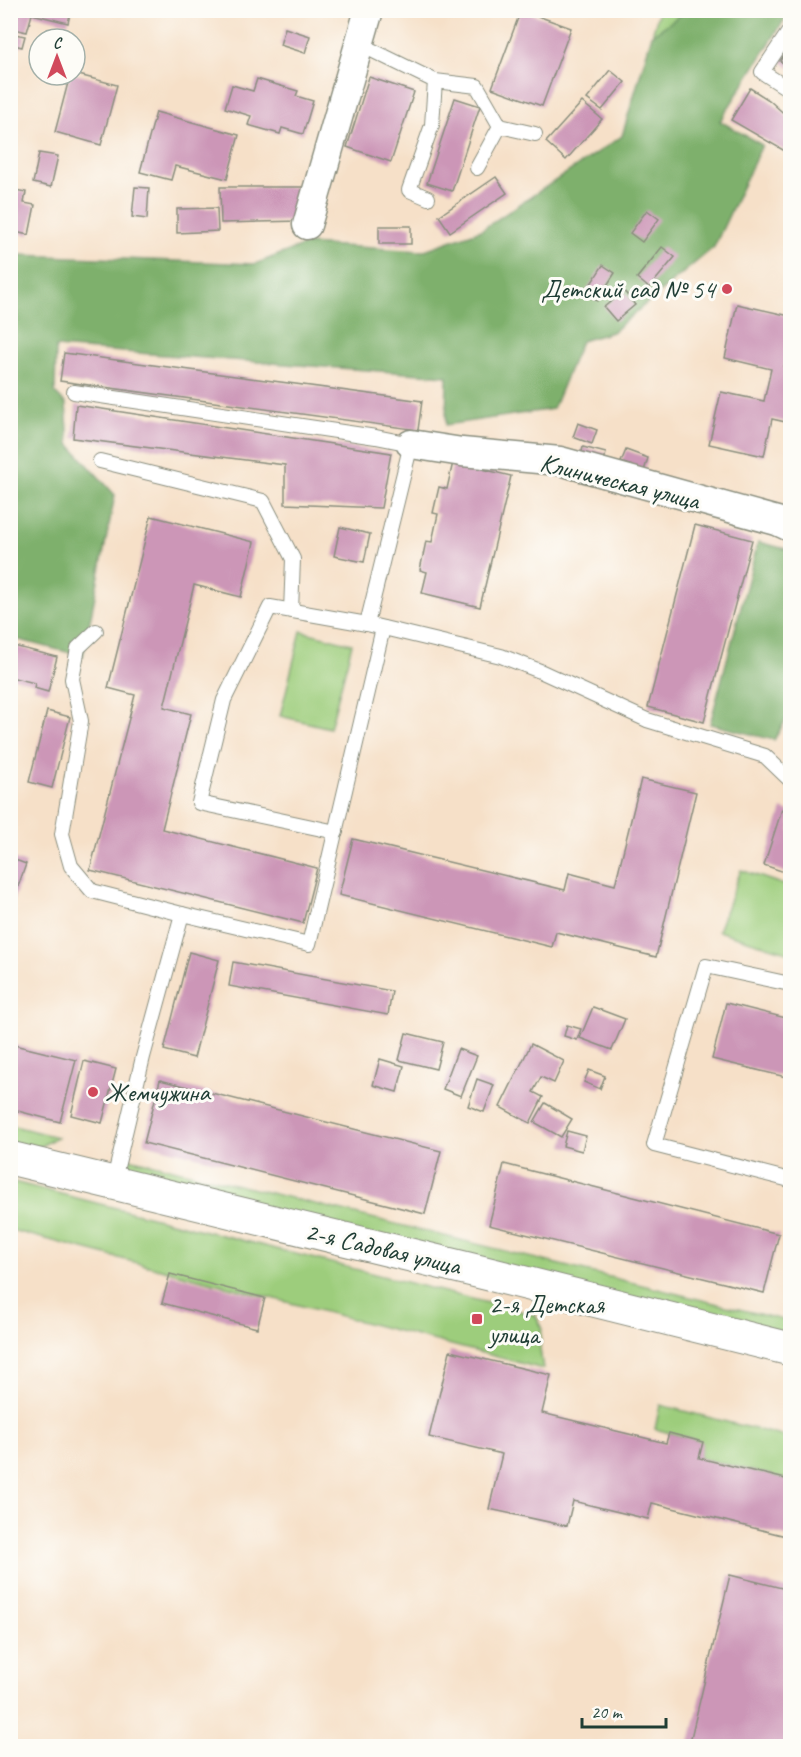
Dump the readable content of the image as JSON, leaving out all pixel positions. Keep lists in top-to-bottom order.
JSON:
{
  "streets": {
    "street": ["Клиническая улица", "2-я Садовая улица"]
  },
  "places": {
    "other": ["Детский сад № 54", "Жемчужина"],
    "transit": ["2-я Детская улица"]
  },
  "scale_bar": "20 m",
  "north": "top"
}
